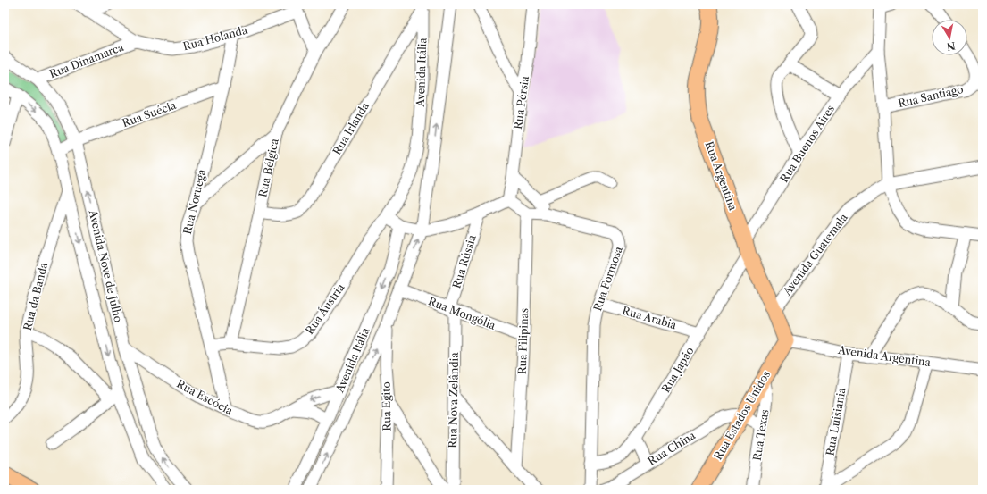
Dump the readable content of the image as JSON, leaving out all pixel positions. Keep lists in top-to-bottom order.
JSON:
{
  "streets": {
    "main road": ["Rua Argentina", "Rua Estados Unidos"],
    "street": [
      "Rua Holanda",
      "Rua Dinamarca",
      "Avenida Itália",
      "Rua Santiago",
      "Rua Pérsia",
      "Rua Suécia",
      "Rua Irlanda",
      "Rua Buenos Aires",
      "Rua Bélgica",
      "Rua Noruega",
      "Avenida Guatemala",
      "Rua Rússia",
      "Avenida Nove de Julho",
      "Rua Formosa",
      "Rua da Banda",
      "Rua Áustria",
      "Rua Mongólia",
      "Rua Arabia",
      "Rua Filipinas",
      "Avenida Argentina",
      "Rua Japão",
      "Rua Escócia",
      "Rua Nova Zelândia",
      "Rua Egito",
      "Rua Luisiania",
      "Rua Texas",
      "Rua China"
    ]
  },
  "crossings": [
    ["Rua Holanda", "Rua Dinamarca"],
    ["Rua Holanda", "Rua Noruega"],
    ["Rua Dinamarca", "Avenida Nove de Julho"],
    ["Avenida Itália", "Rua Irlanda"],
    ["Avenida Itália", "Rua Áustria"],
    ["Avenida Itália", "Rua Mongólia"],
    ["Avenida Itália", "Rua Escócia"],
    ["Avenida Itália", "Rua Egito"],
    ["Rua Suécia", "Rua Noruega"],
    ["Rua Suécia", "Avenida Nove de Julho"],
    ["Rua Irlanda", "Rua Bélgica"],
    ["Rua Buenos Aires", "Rua Argentina"],
    ["Rua Buenos Aires", "Rua Japão"],
    ["Rua Bélgica", "Rua Áustria"],
    ["Rua Argentina", "Avenida Guatemala"],
    ["Rua Argentina", "Avenida Argentina"],
    ["Rua Argentina", "Rua Japão"],
    ["Rua Argentina", "Rua Estados Unidos"],
    ["Rua Noruega", "Rua Áustria"],
    ["Rua Noruega", "Rua Escócia"],
    ["Rua Rússia", "Rua Mongólia"],
    ["Rua Rússia", "Rua Nova Zelândia"],
    ["Avenida Nove de Julho", "Rua da Banda"],
    ["Avenida Nove de Julho", "Rua Escócia"],
    ["Rua Formosa", "Rua Arabia"],
    ["Rua Formosa", "Rua Filipinas"],
    ["Rua Formosa", "Rua Japão"],
    ["Rua Mongólia", "Rua Filipinas"],
    ["Rua Mongólia", "Rua Nova Zelândia"],
    ["Rua Arabia", "Rua Japão"],
    ["Avenida Argentina", "Rua Estados Unidos"],
    ["Avenida Argentina", "Rua Luisiania"],
    ["Rua Estados Unidos", "Rua Texas"],
    ["Rua Estados Unidos", "Rua China"]
  ],
  "north": "bottom"
}
